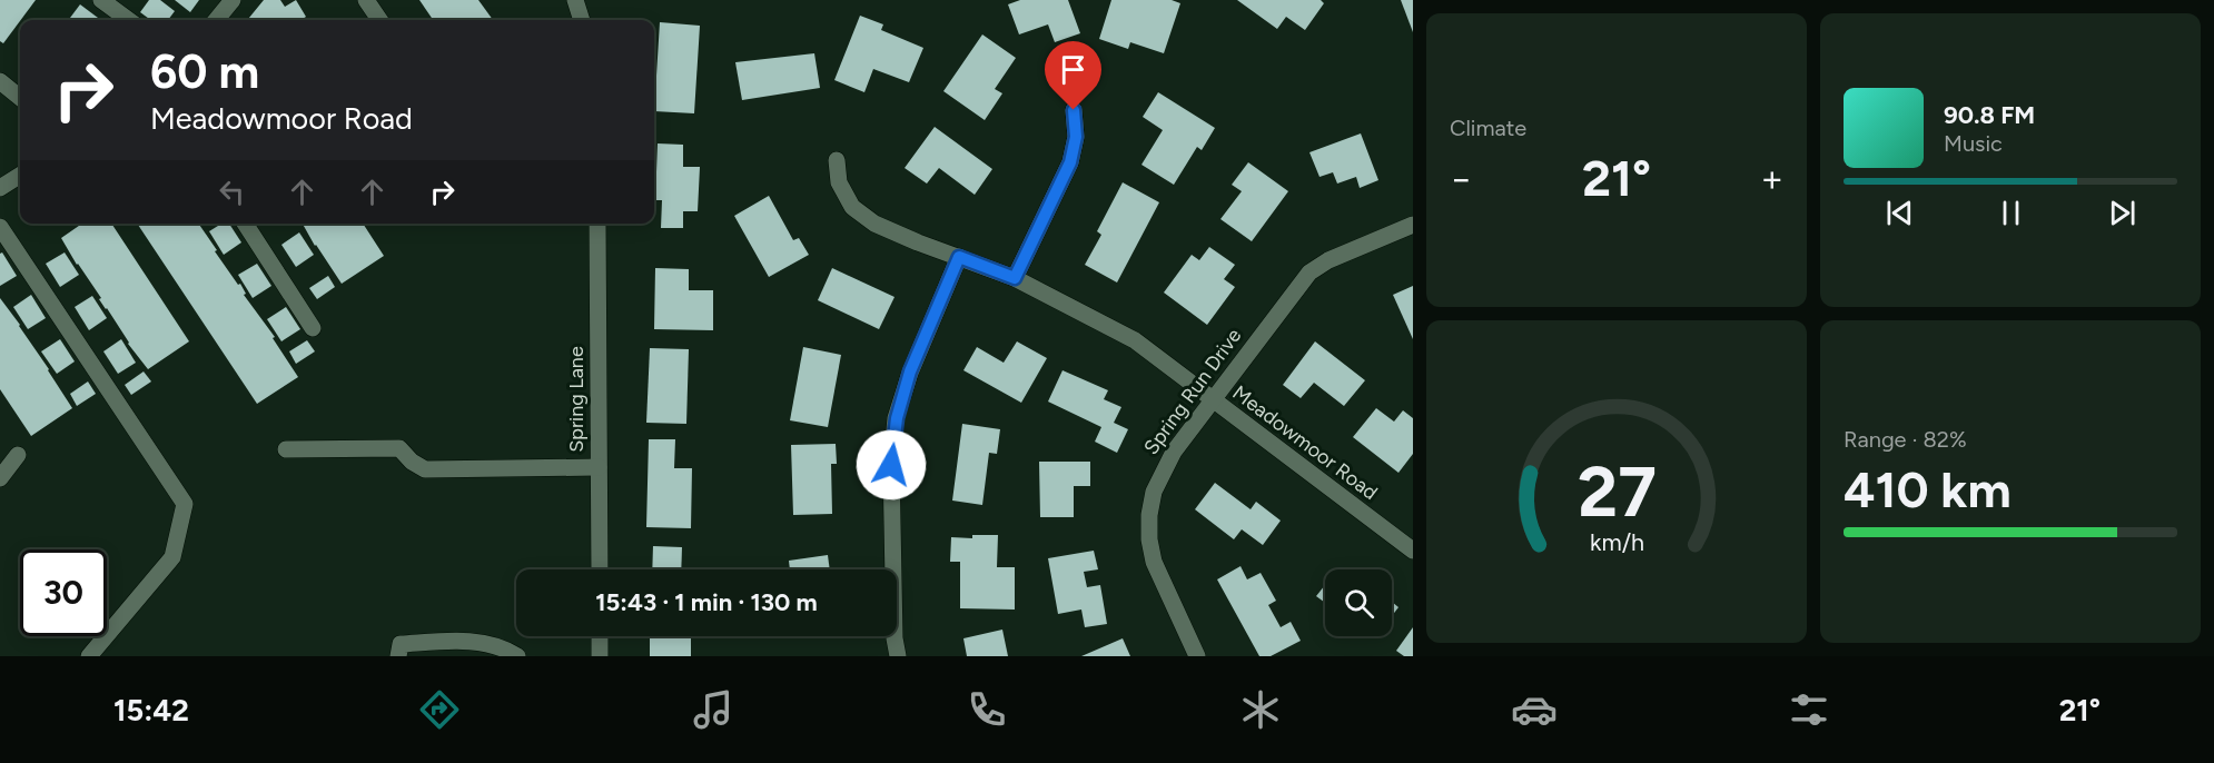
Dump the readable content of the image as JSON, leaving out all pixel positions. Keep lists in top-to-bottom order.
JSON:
{
  "streets": {
    "street": ["Spring Run Drive", "Spring Lane", "Meadowmoor Road"]
  },
  "crossings": [
    ["Spring Run Drive", "Meadowmoor Road"]
  ],
  "page": {
    "tile": [
      "Climate",
      ["Range · 82%", "410 km"]
    ],
    "turn": ["60 m", "Meadowmoor Road"],
    "song": ["90.8 FM", "Music"],
    "heat": ["−", "21°", "+"],
    "limit": "30",
    "trip": "15:43 · 1 min · 130 m",
    "tabs": ["15:42", "21°"],
    "gauge": ["27", "km/h"]
  }
}
